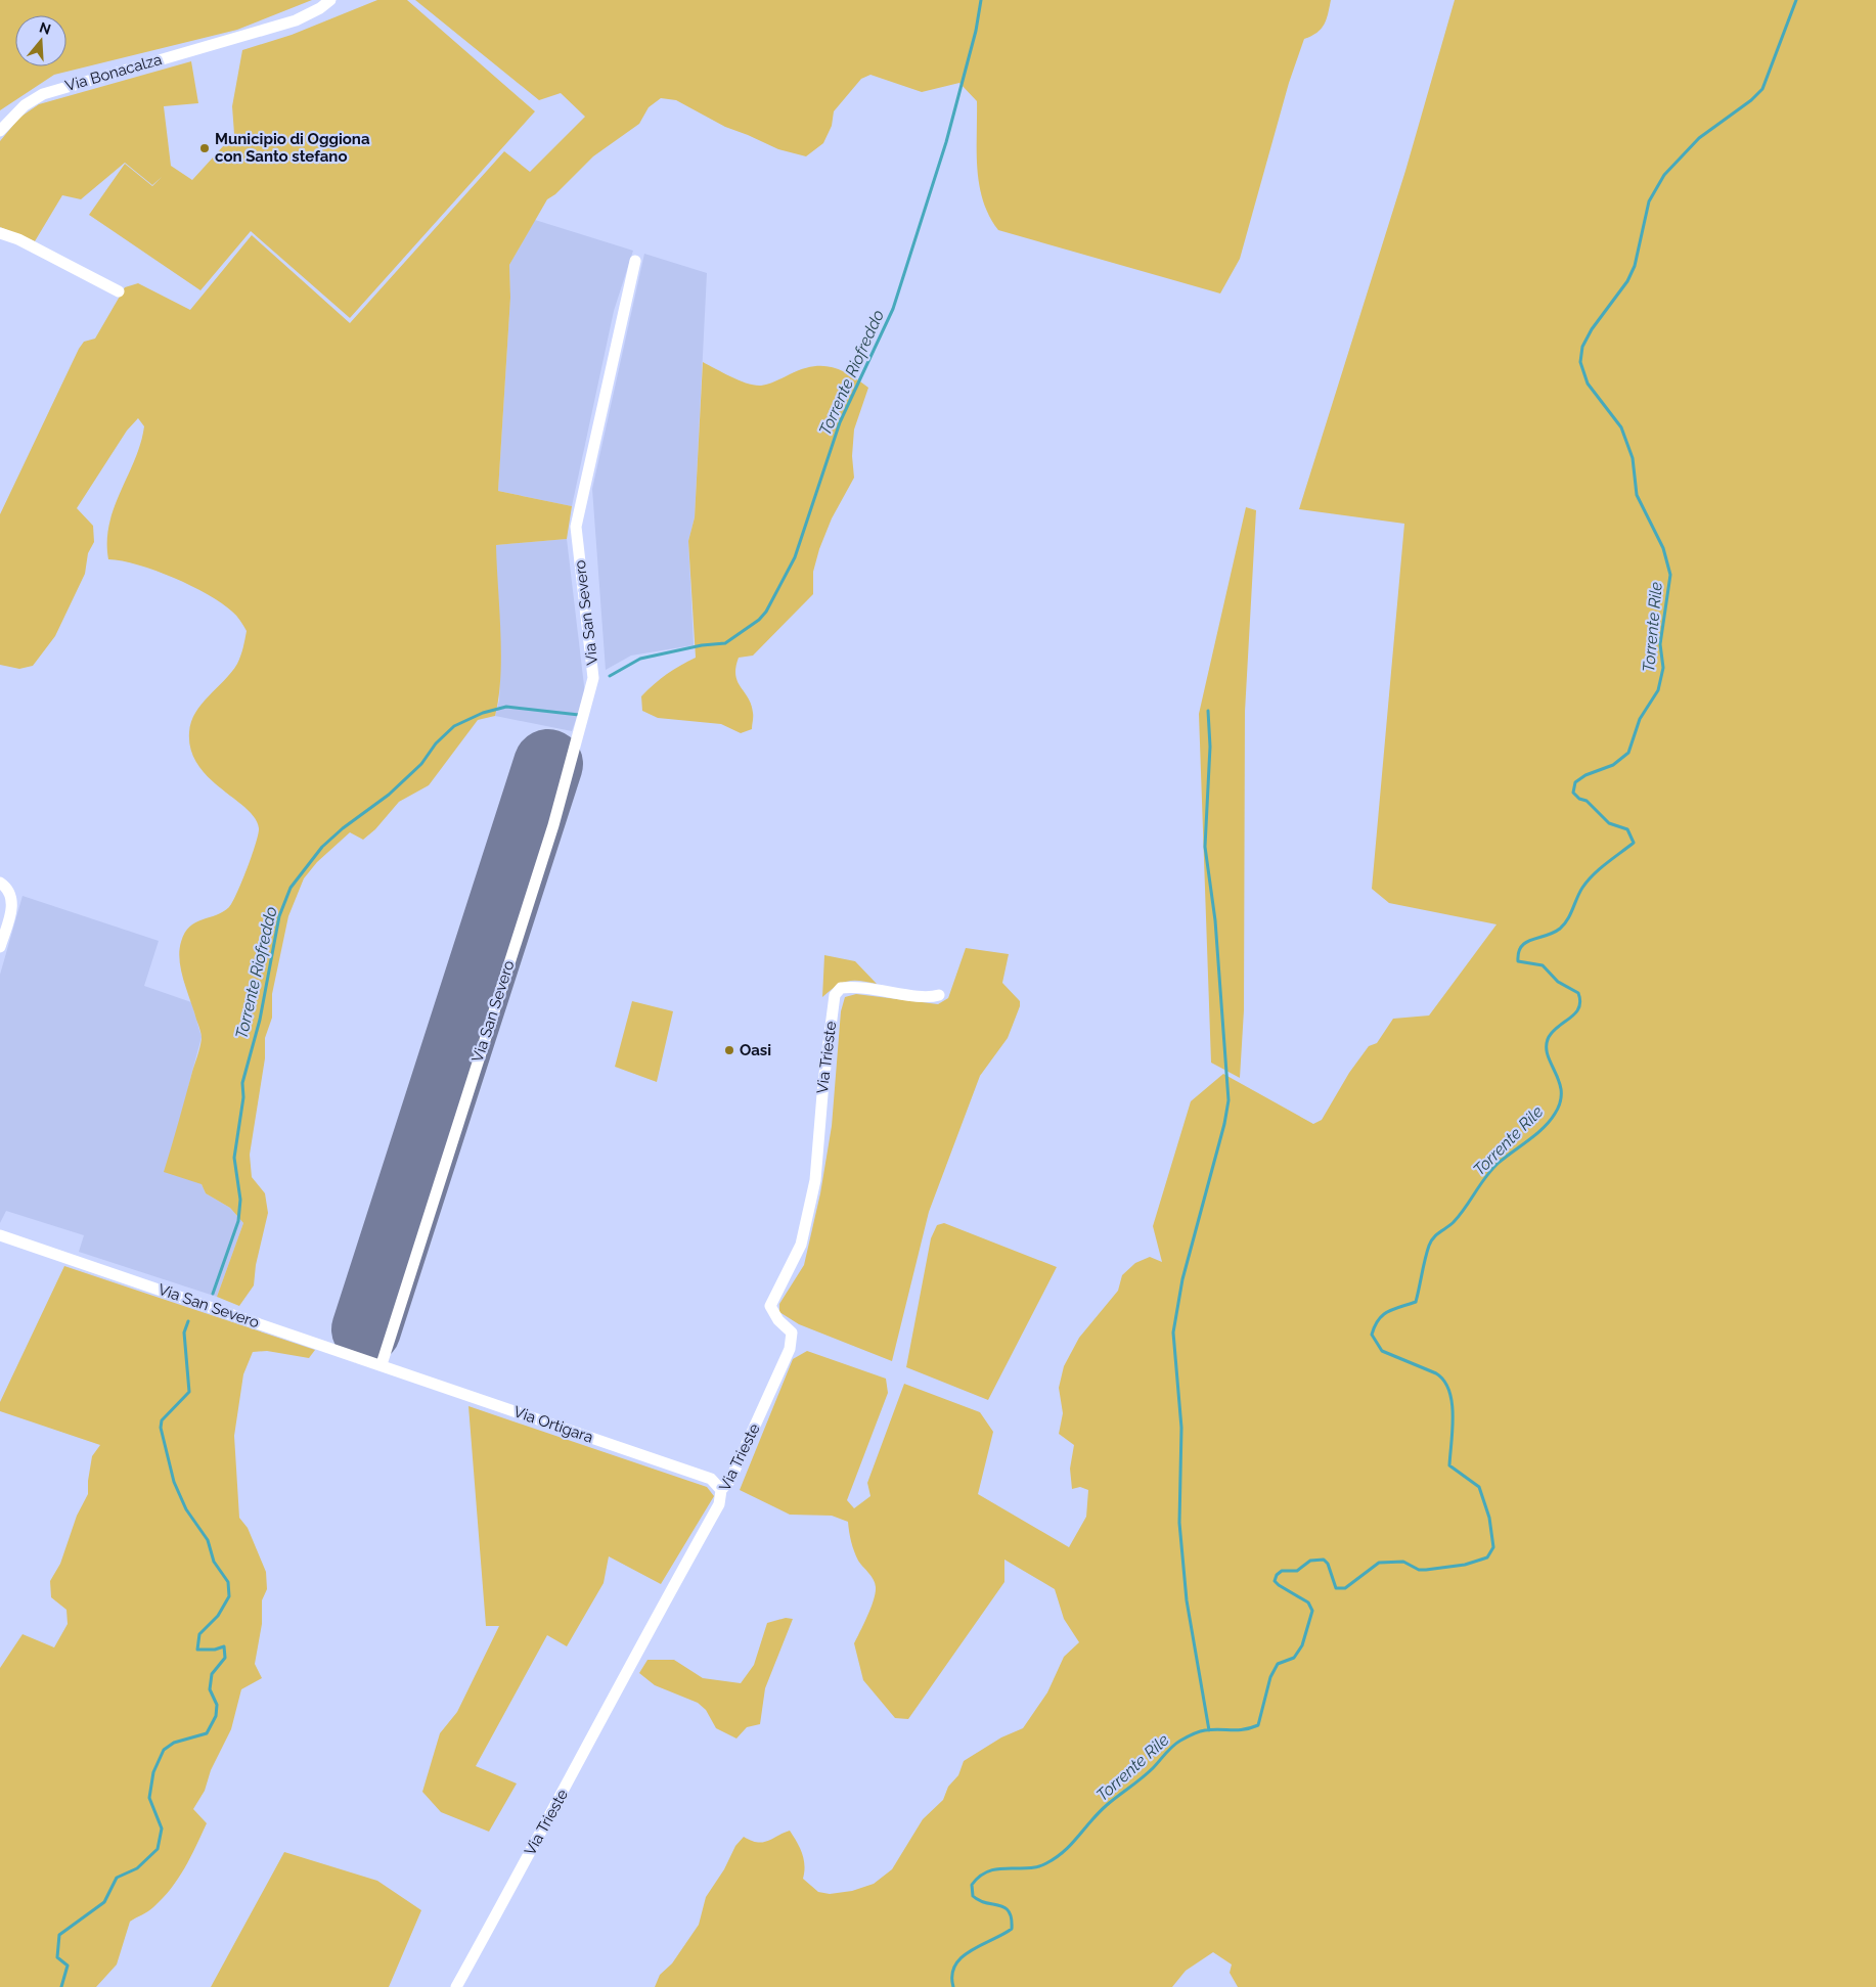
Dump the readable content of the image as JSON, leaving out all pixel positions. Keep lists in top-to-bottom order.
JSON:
{
  "streets": {
    "street": [
      "Via Bonacalza",
      "Via San Severo",
      "Via Trieste",
      "Via Ortigara"
    ]
  },
  "crossings": [
    ["Via San Severo", "Via Ortigara"],
    ["Via Trieste", "Via Ortigara"]
  ],
  "water": ["Torrente Riofreddo", "Torrente Rile"],
  "places": ["Municipio di Oggiona con Santo stefano", "Oasi"],
  "north": "top"
}
